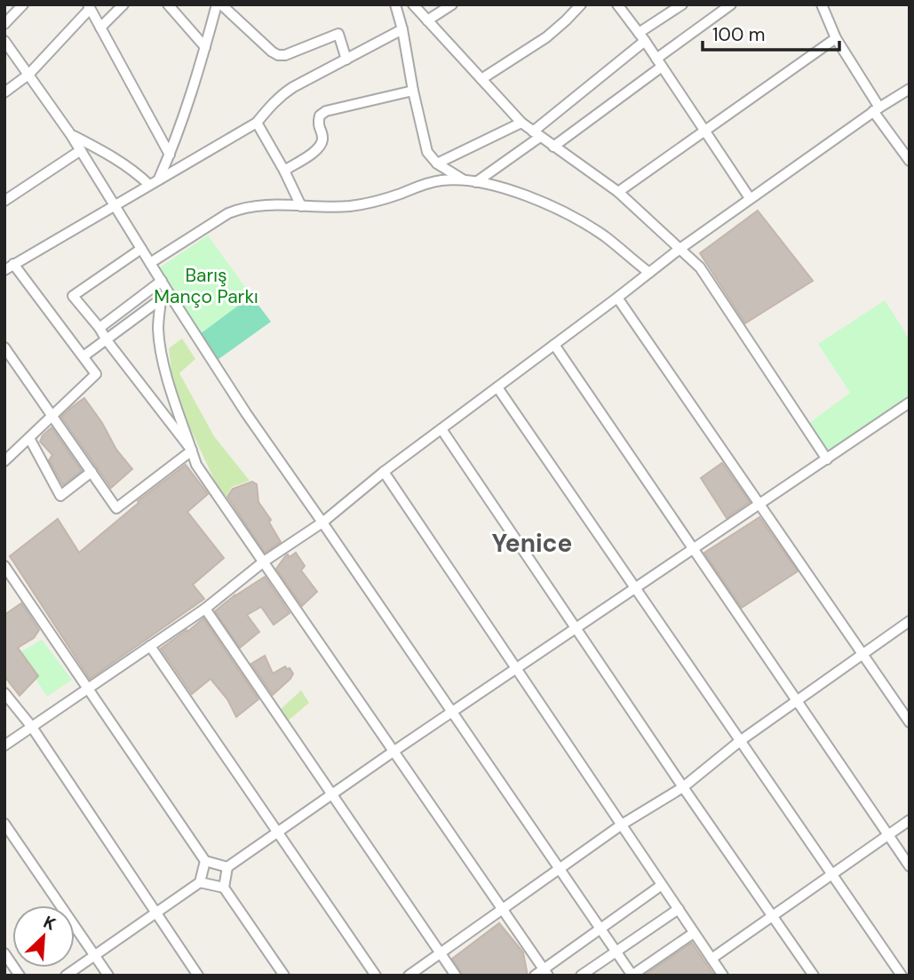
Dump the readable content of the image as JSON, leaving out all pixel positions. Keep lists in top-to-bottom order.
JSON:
{
  "districts": ["Yenice"],
  "parks": ["Barış Manço Parkı"],
  "scale_bar": "100 m",
  "north": "top right"
}
